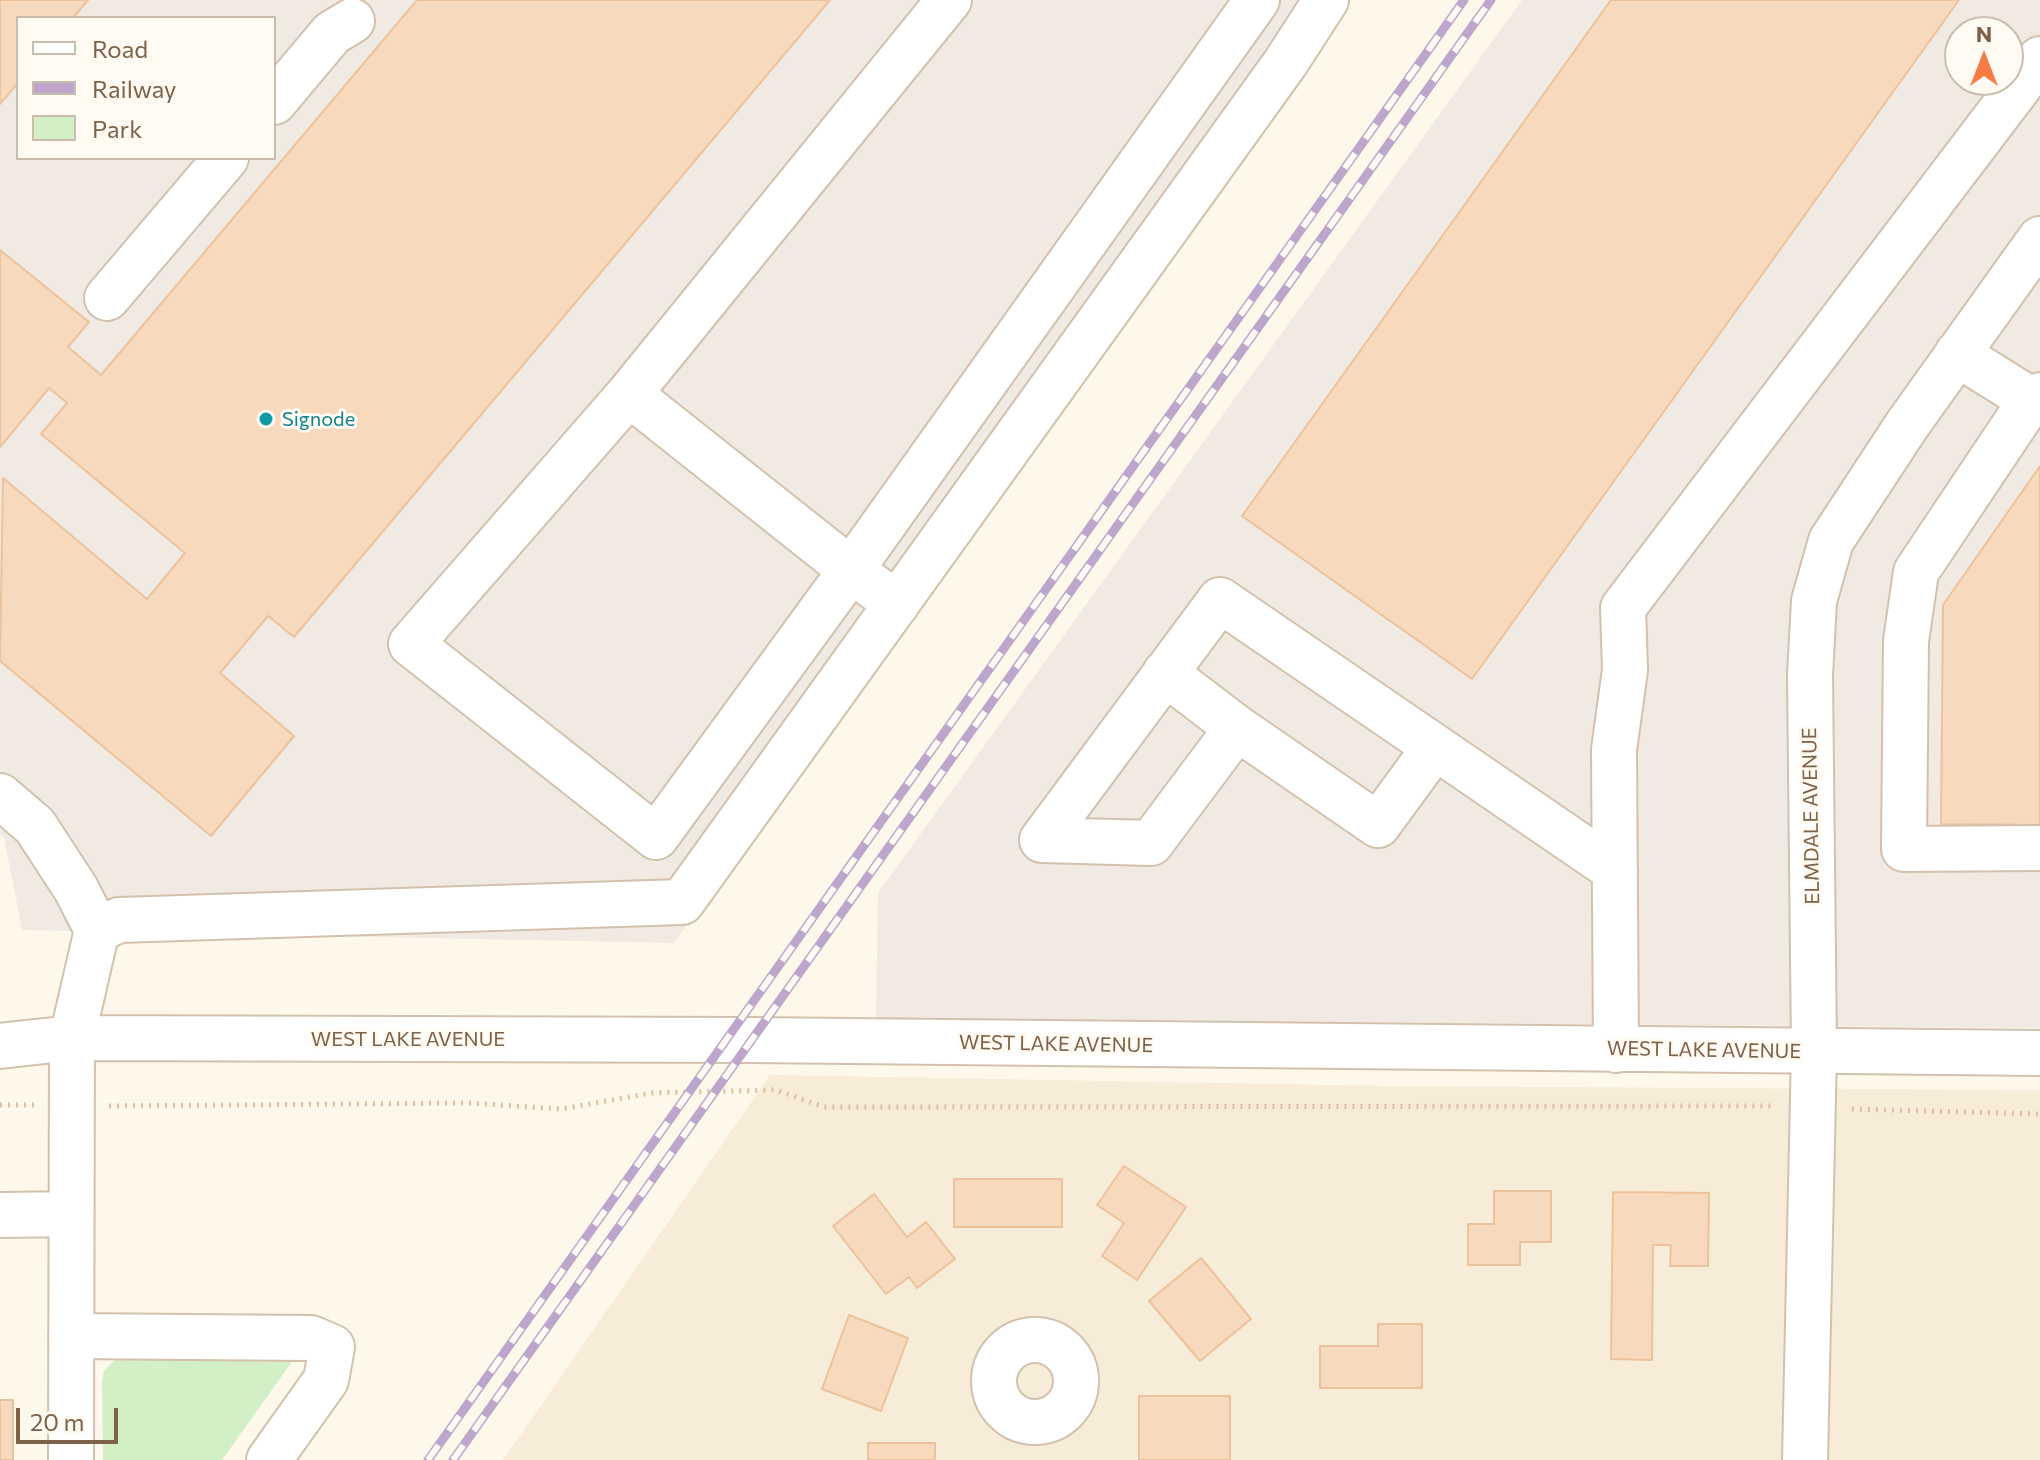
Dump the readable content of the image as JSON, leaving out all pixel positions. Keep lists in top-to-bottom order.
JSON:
{
  "streets": {
    "street": ["ELMDALE AVENUE", "WEST LAKE AVENUE"]
  },
  "crossings": [
    ["ELMDALE AVENUE", "WEST LAKE AVENUE"]
  ],
  "places": ["Signode"],
  "legend": ["Road", "Railway", "Park"],
  "scale_bar": "20 m",
  "north": "top"
}
